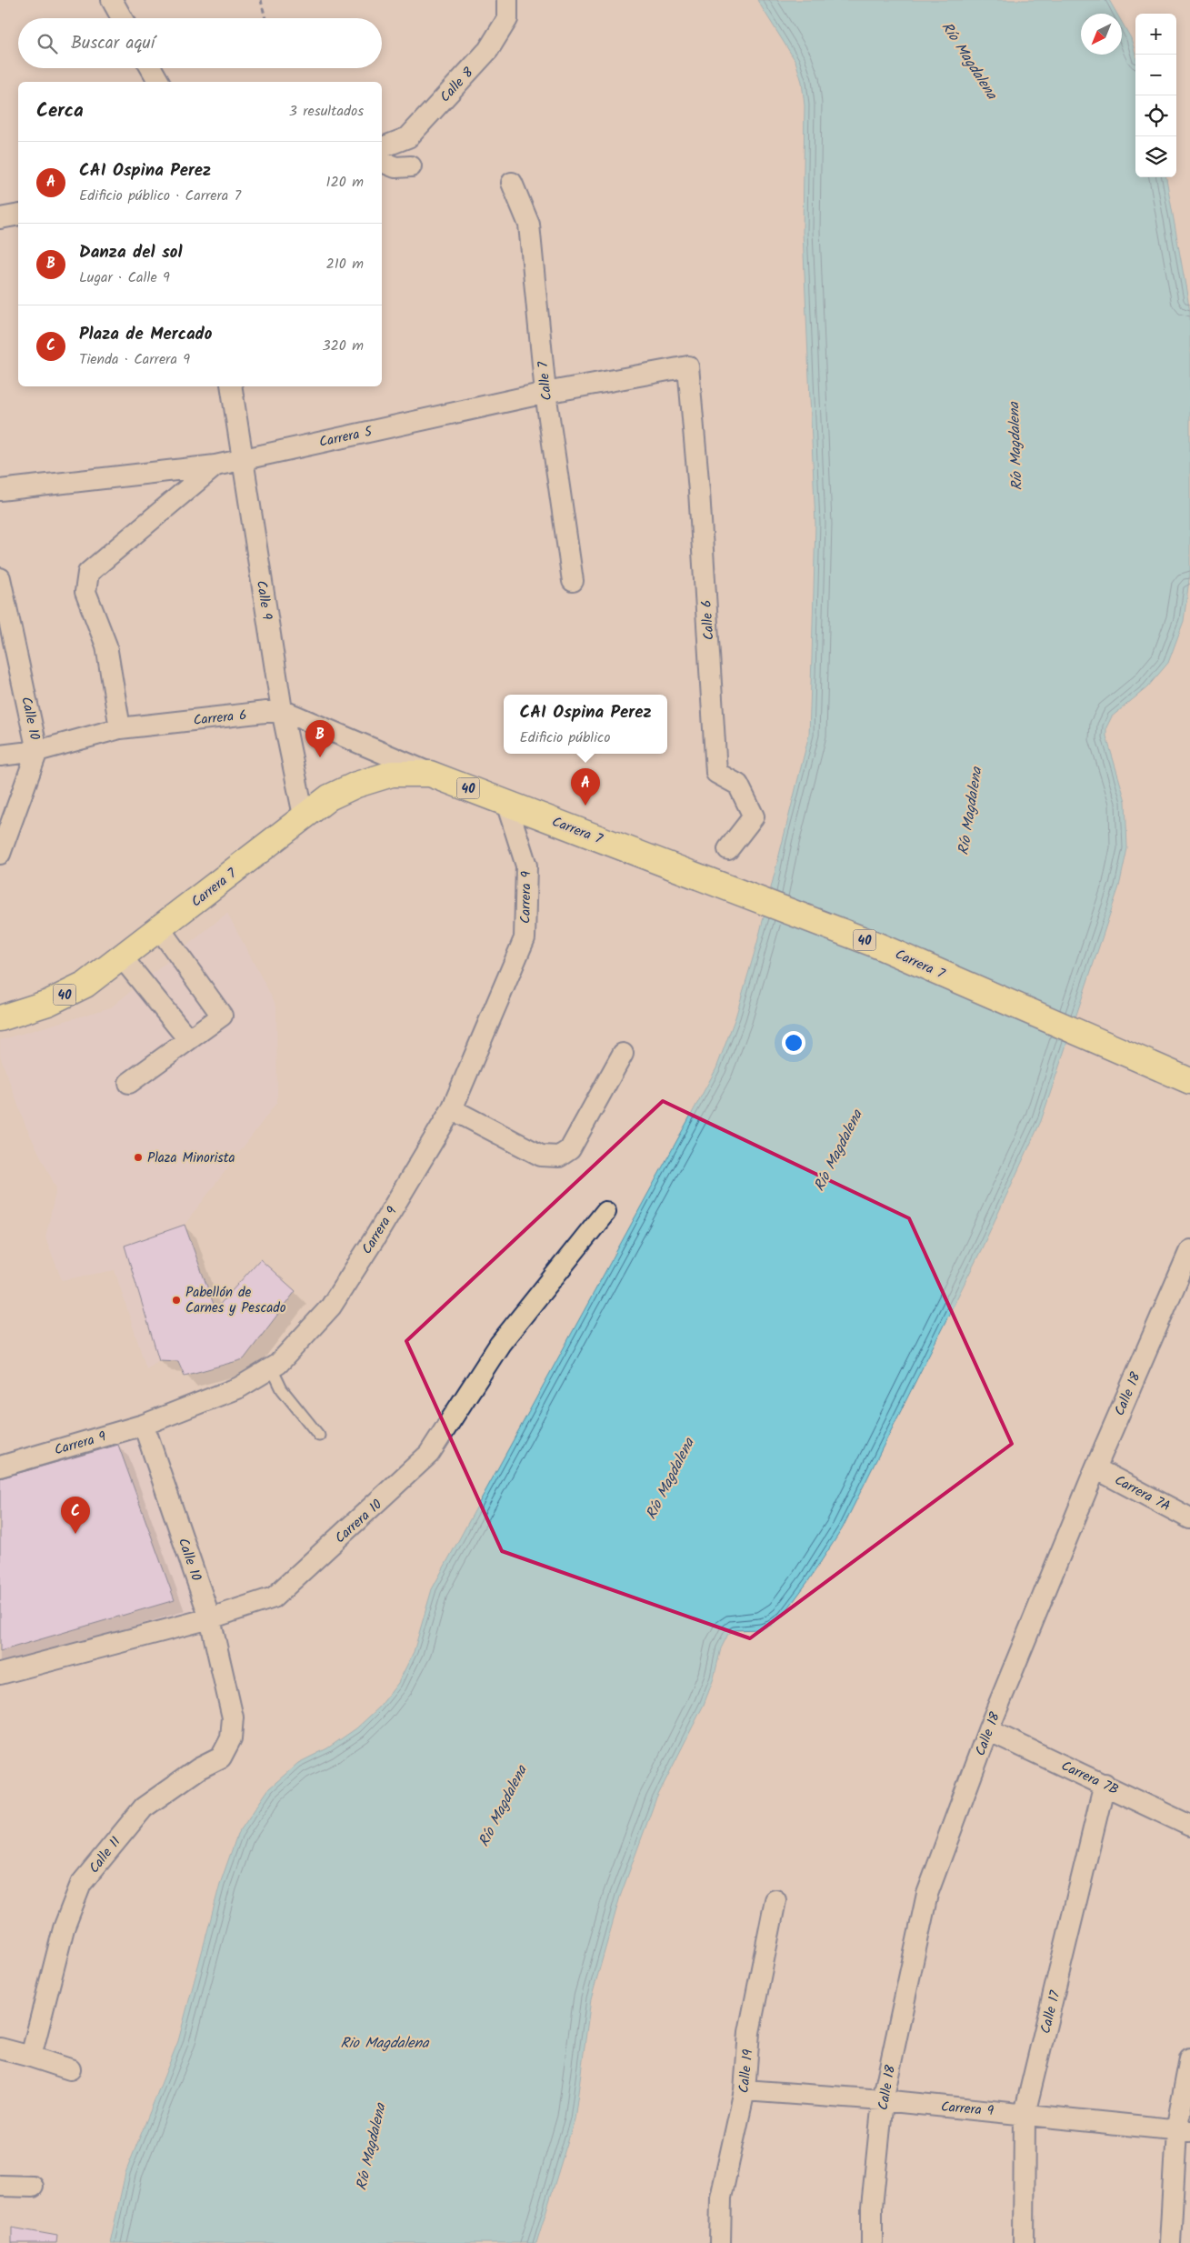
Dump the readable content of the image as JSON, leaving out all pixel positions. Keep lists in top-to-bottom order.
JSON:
{
  "streets": {
    "main road": ["40", "Carrera 7"],
    "street": [
      "Calle 8",
      "Calle 7",
      "Carrera 5",
      "Calle 9",
      "Calle 6",
      "Carrera 6",
      "Calle 10",
      "Carrera 9",
      "Calle 18",
      "Carrera 7A",
      "Carrera 10",
      "Carrera 7B",
      "Calle 11",
      "Calle 17",
      "Calle 19"
    ]
  },
  "crossings": [
    ["Calle 7", "Carrera 5"],
    ["Carrera 5", "Calle 9"],
    ["Carrera 5", "Calle 6"],
    ["Calle 9", "Carrera 6"],
    ["Calle 9", "Carrera 7"],
    ["Carrera 6", "Calle 10"],
    ["Carrera 6", "Carrera 7"],
    ["Calle 10", "Carrera 9"],
    ["Calle 10", "Carrera 10"],
    ["Calle 10", "Calle 11"],
    ["Carrera 7", "Carrera 9"],
    ["Carrera 9", "Calle 18"],
    ["Carrera 9", "Calle 17"],
    ["Carrera 9", "Calle 19"],
    ["Calle 18", "Carrera 7A"],
    ["Calle 18", "Carrera 7B"],
    ["Carrera 7B", "Calle 17"]
  ],
  "water": ["Río Magdalena", "Rio Magdalena"],
  "places": ["Plaza Minorista", "Pabellón de Carnes y Pescado"],
  "north": "bottom left",
  "page": {
    "map_buttons": ["+", "−"],
    "search": "Buscar aquí",
    "heading": ["Cerca", "3 resultados"],
    "list": [
      {
        "mark": "A",
        "name": "CAI Ospina Perez",
        "note": "Edificio público · Carrera 7",
        "value": "120 m"
      },
      {
        "mark": "B",
        "name": "Danza del sol",
        "note": "Lugar · Calle 9",
        "value": "210 m"
      },
      {
        "mark": "C",
        "name": "Plaza de Mercado",
        "note": "Tienda · Carrera 9",
        "value": "320 m"
      }
    ],
    "popup": ["CAI Ospina Perez", "Edificio público"],
    "pins": ["B", "A", "C"]
  }
}
